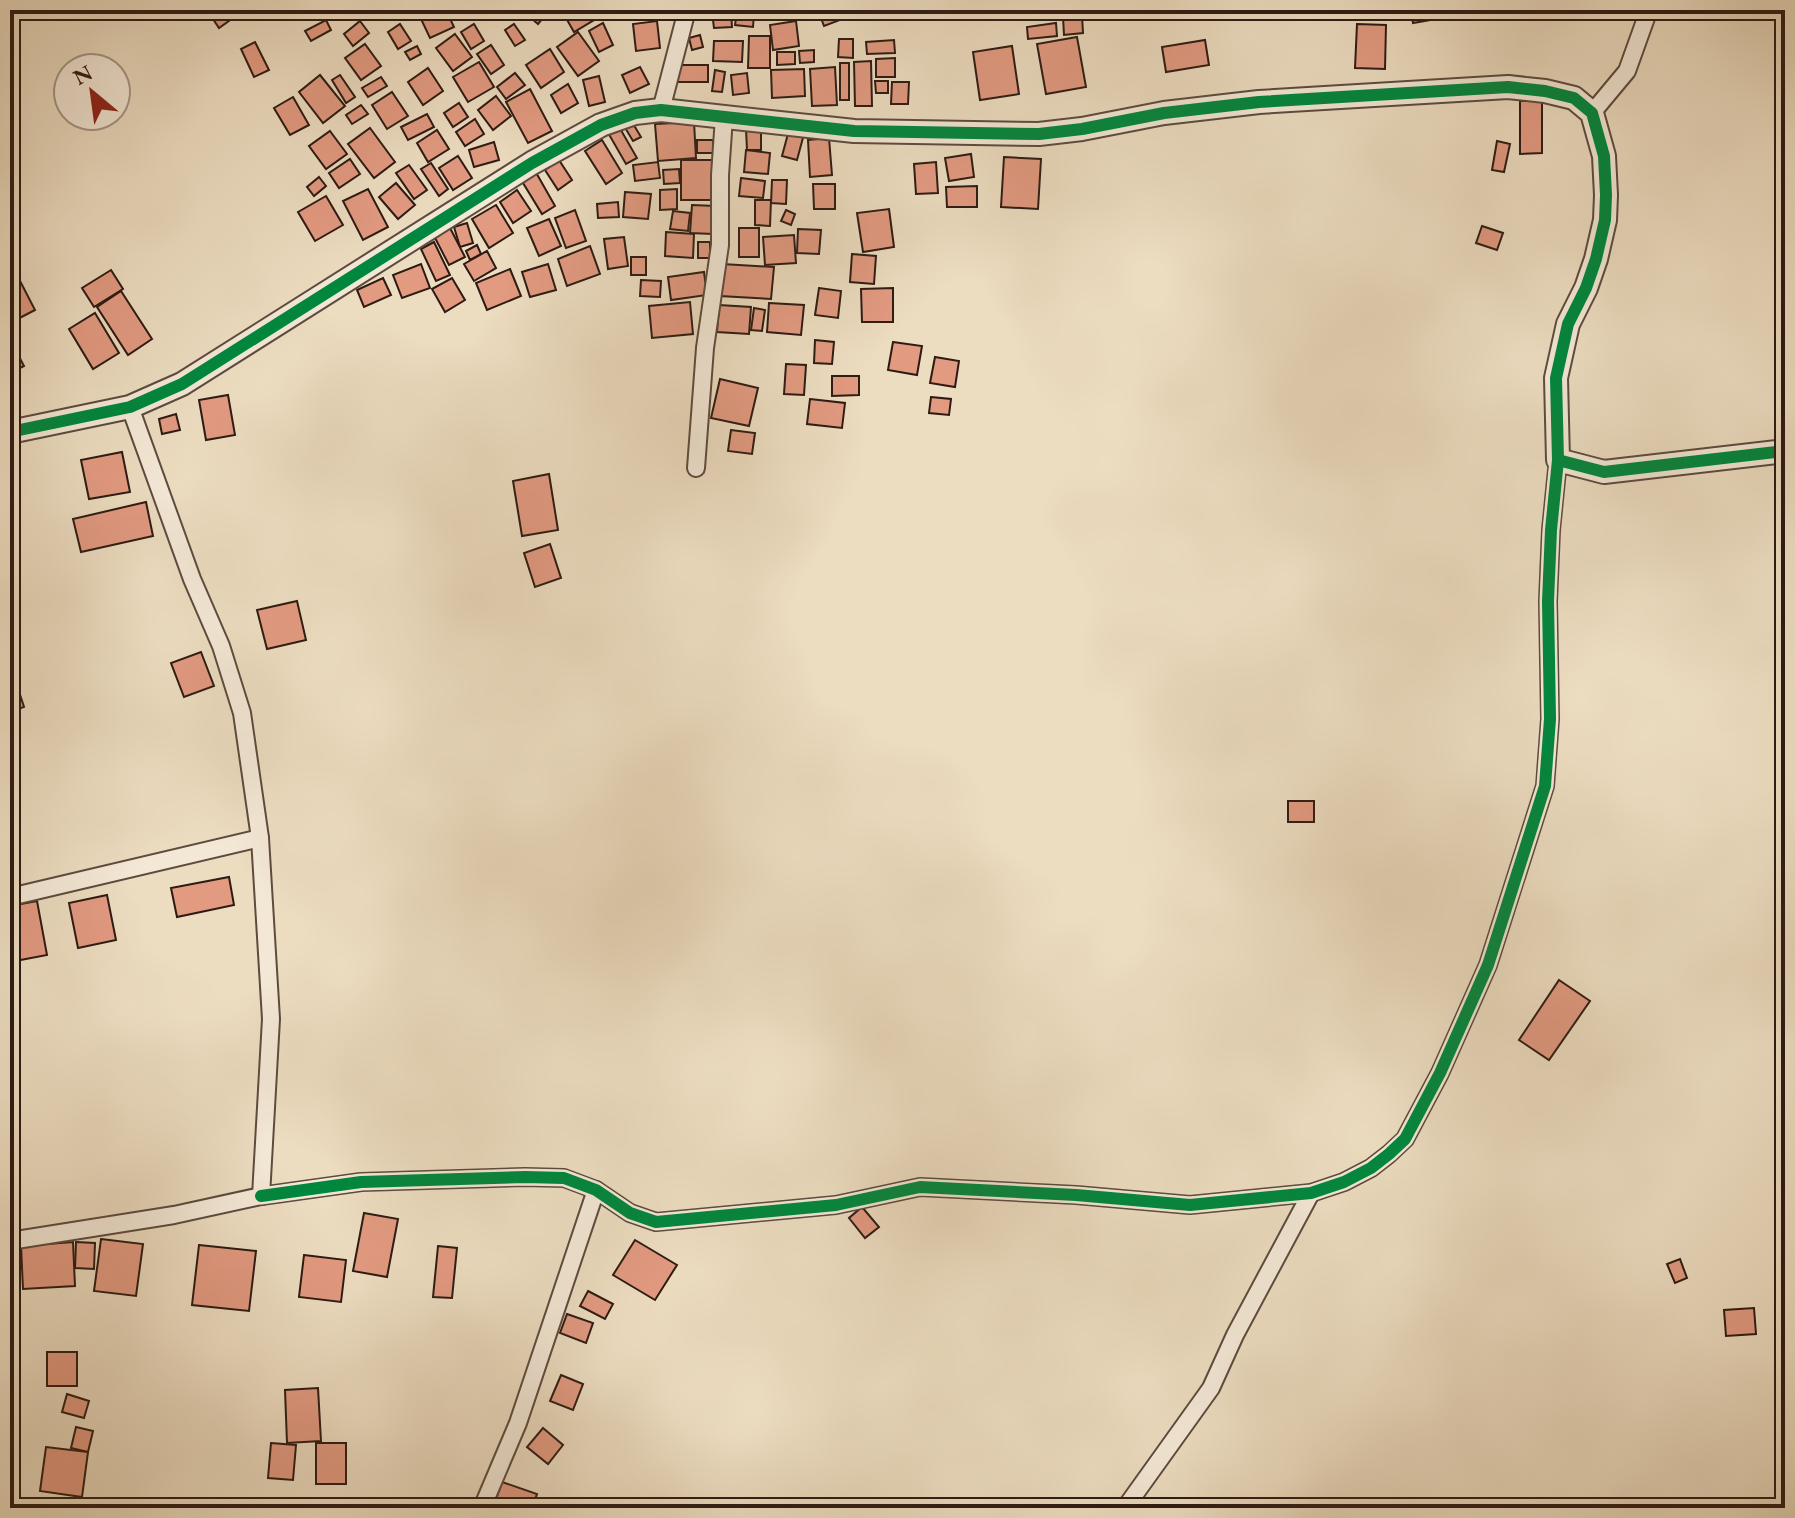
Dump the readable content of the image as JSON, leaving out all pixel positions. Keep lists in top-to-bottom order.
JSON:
{
  "north": "top left"
}
